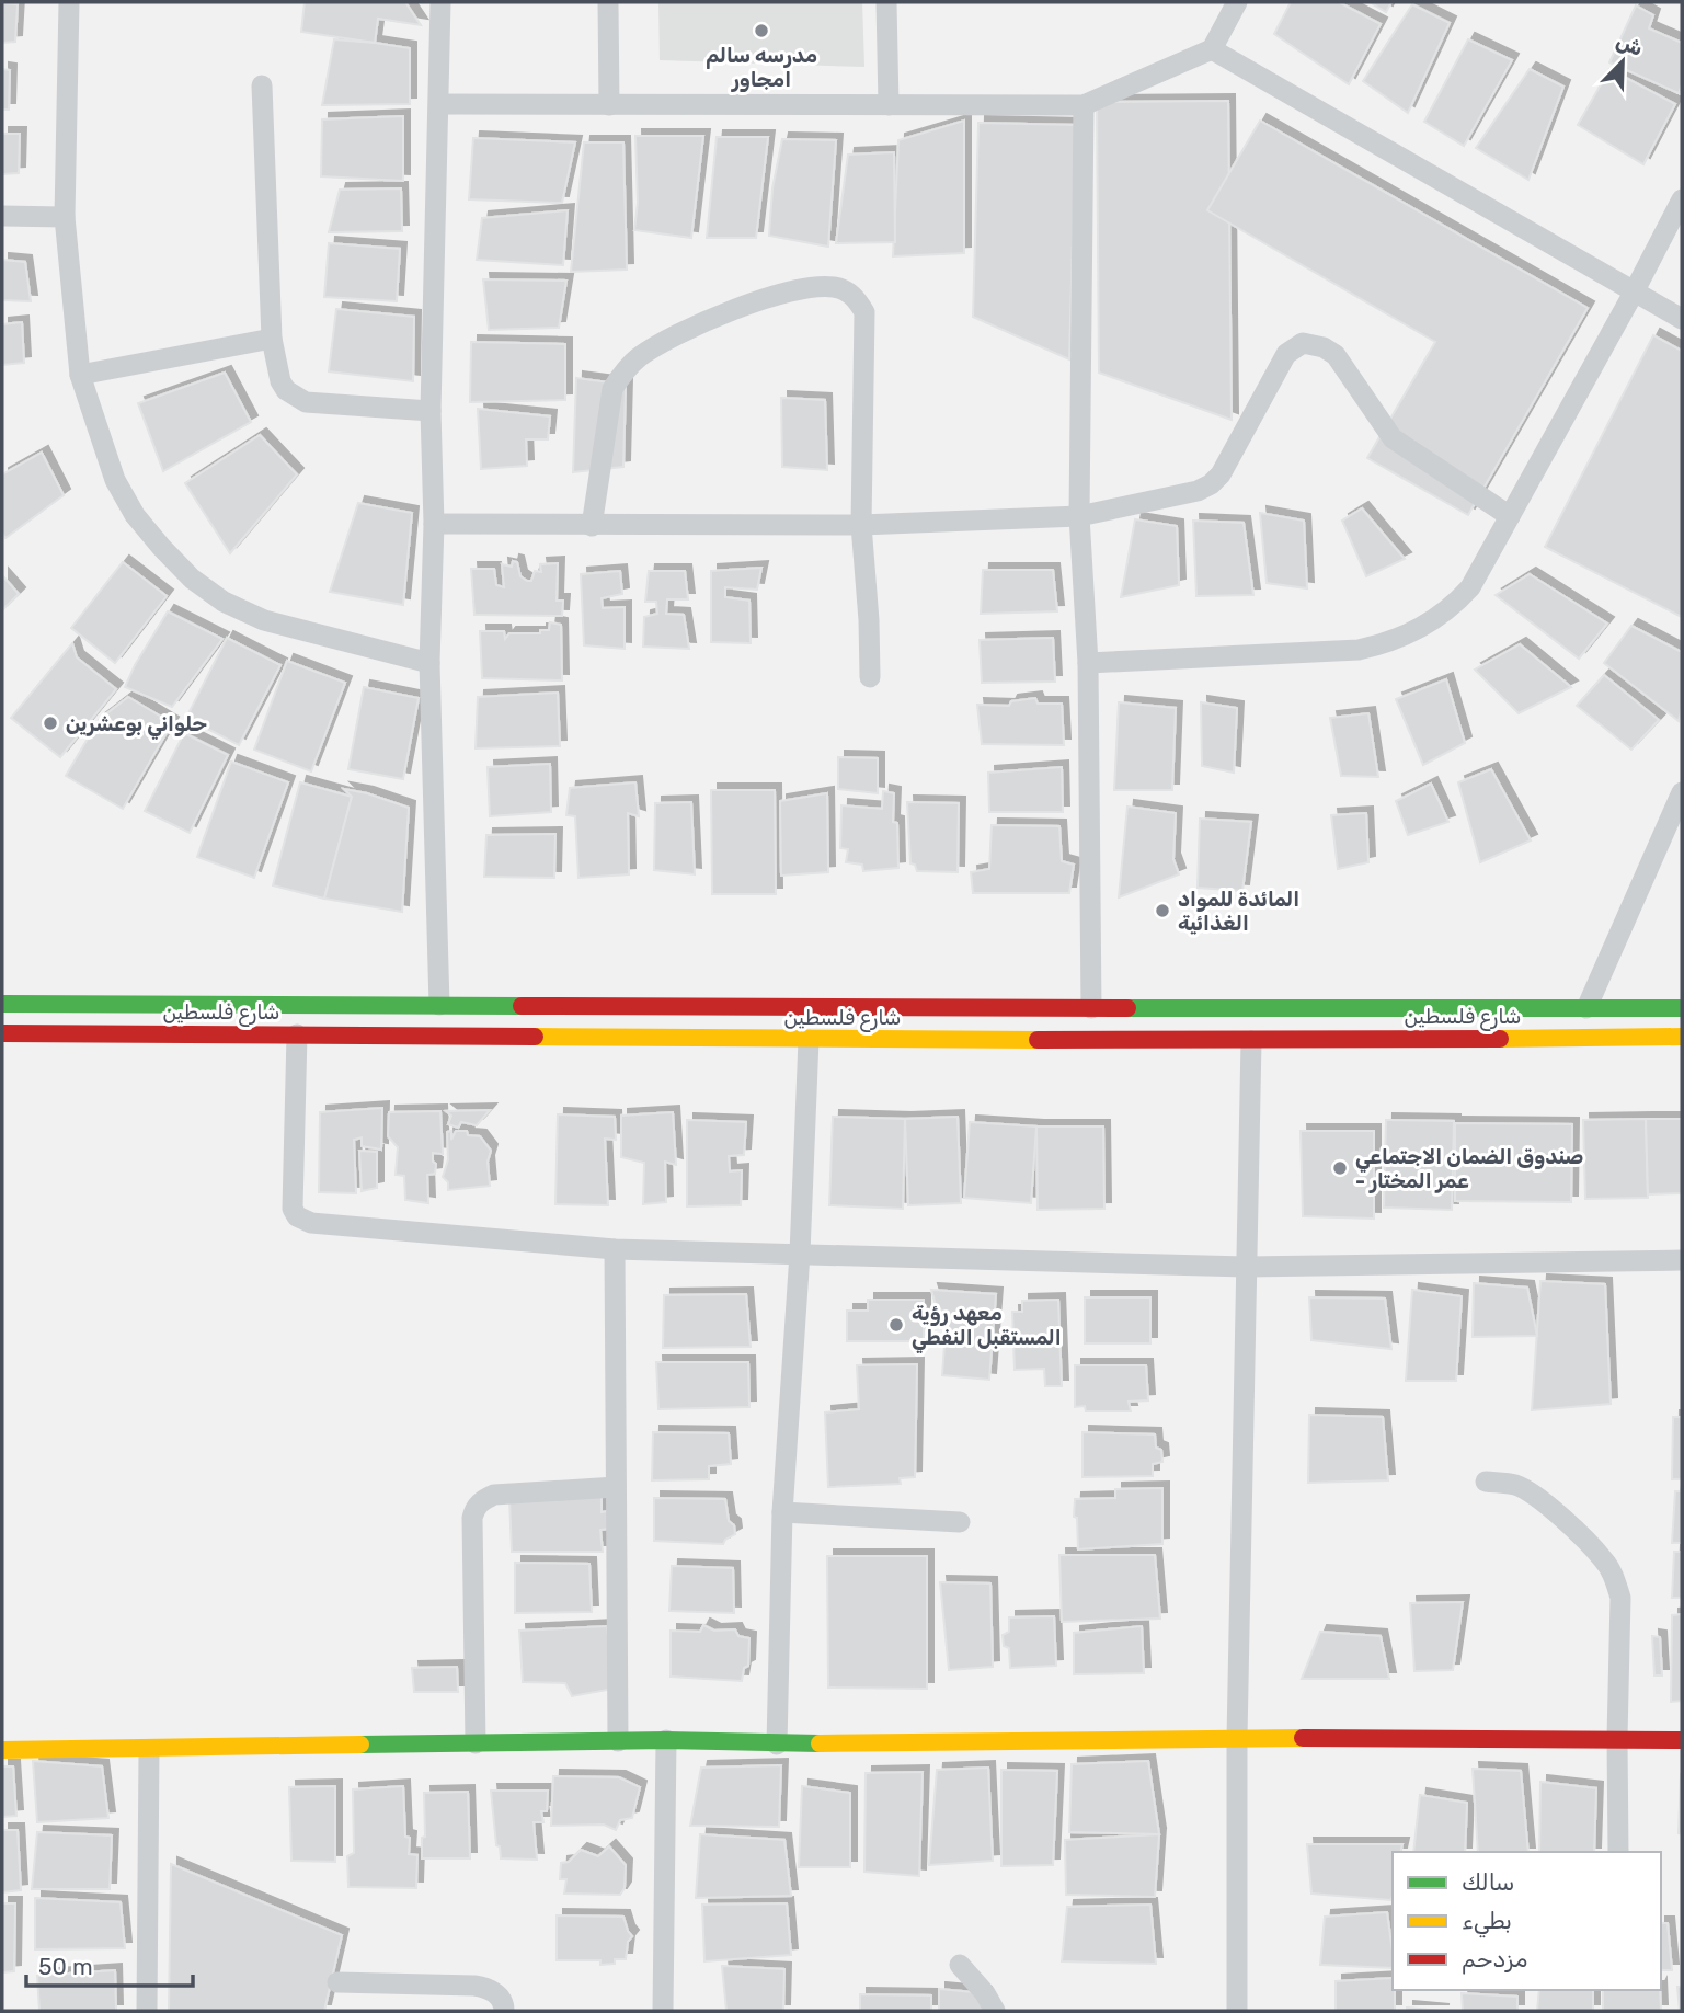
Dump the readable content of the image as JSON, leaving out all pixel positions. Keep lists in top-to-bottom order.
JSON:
{
  "streets": {
    "street": ["شارع فلسطين"]
  },
  "places": [
    "مدرسه سالم امجاور",
    "حلواني بوعشرين",
    "المائدة للمواد الغذائية",
    "صندوق الضمان الاجتماعي - عمر المختار",
    "معهد رؤية المستقبل النفطي"
  ],
  "legend": ["سالك", "بطيء", "مزدحم"],
  "scale_bar": "50 m",
  "north": "top right"
}
